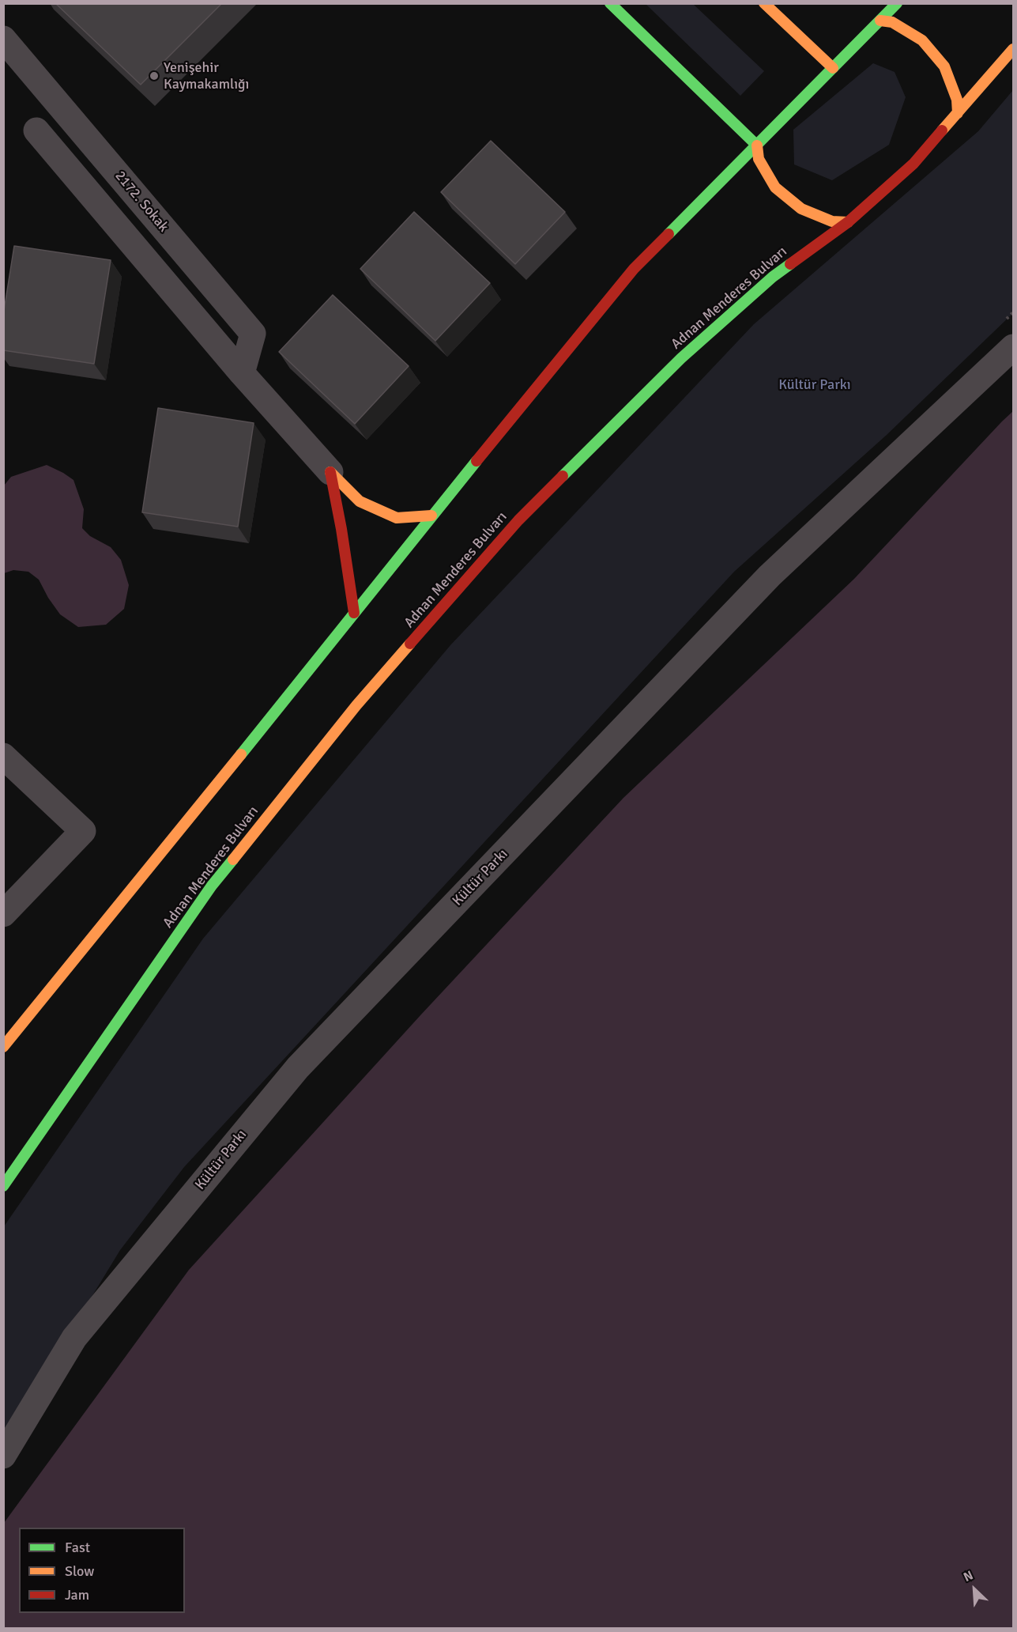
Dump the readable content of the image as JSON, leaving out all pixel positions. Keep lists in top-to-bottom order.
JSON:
{
  "streets": {
    "main road": ["Adnan Menderes Bulvarı"],
    "street": ["2172. Sokak", "Kültür Parkı"]
  },
  "parks": ["Kültür Parkı"],
  "places": ["Yenişehir Kaymakamlığı"],
  "legend": ["Fast", "Slow", "Jam"],
  "north": "top left"
}
